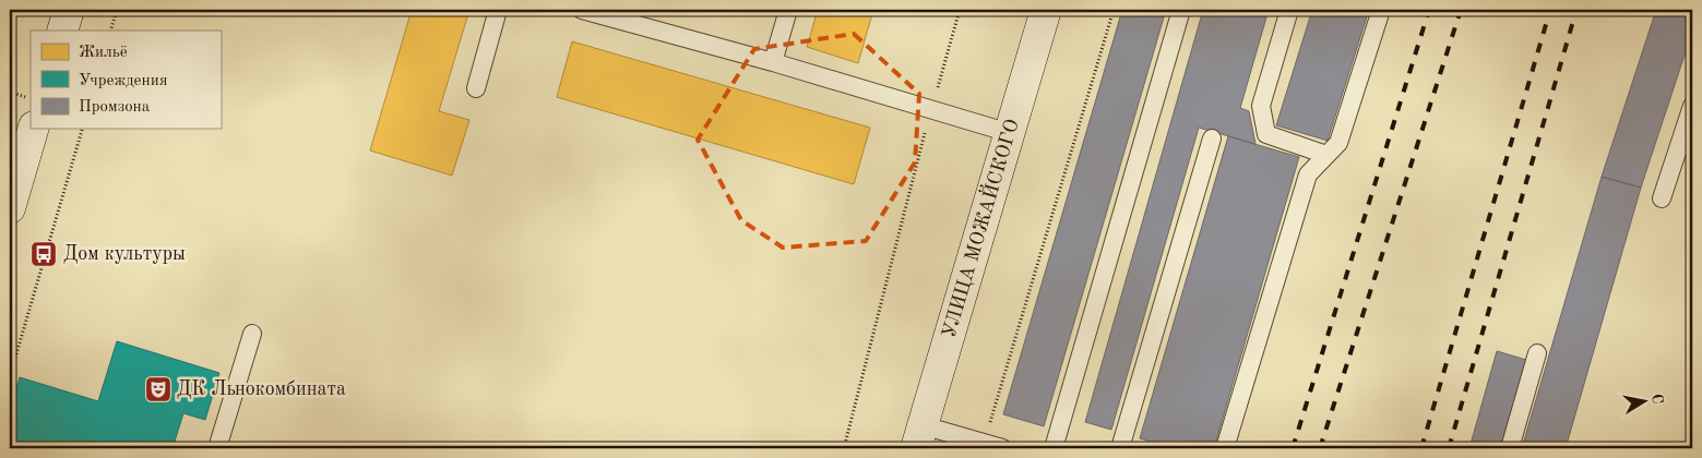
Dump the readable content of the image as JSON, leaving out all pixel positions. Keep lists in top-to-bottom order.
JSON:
{
  "streets": {
    "main road": ["УЛИЦА МОЖАЙСКОГО"]
  },
  "places": {
    "bus stop": ["Дом культуры"],
    "theatre": ["ДК Льнокомбината"]
  },
  "legend": ["Жильё", "Учреждения", "Промзона"],
  "north": "right"
}
